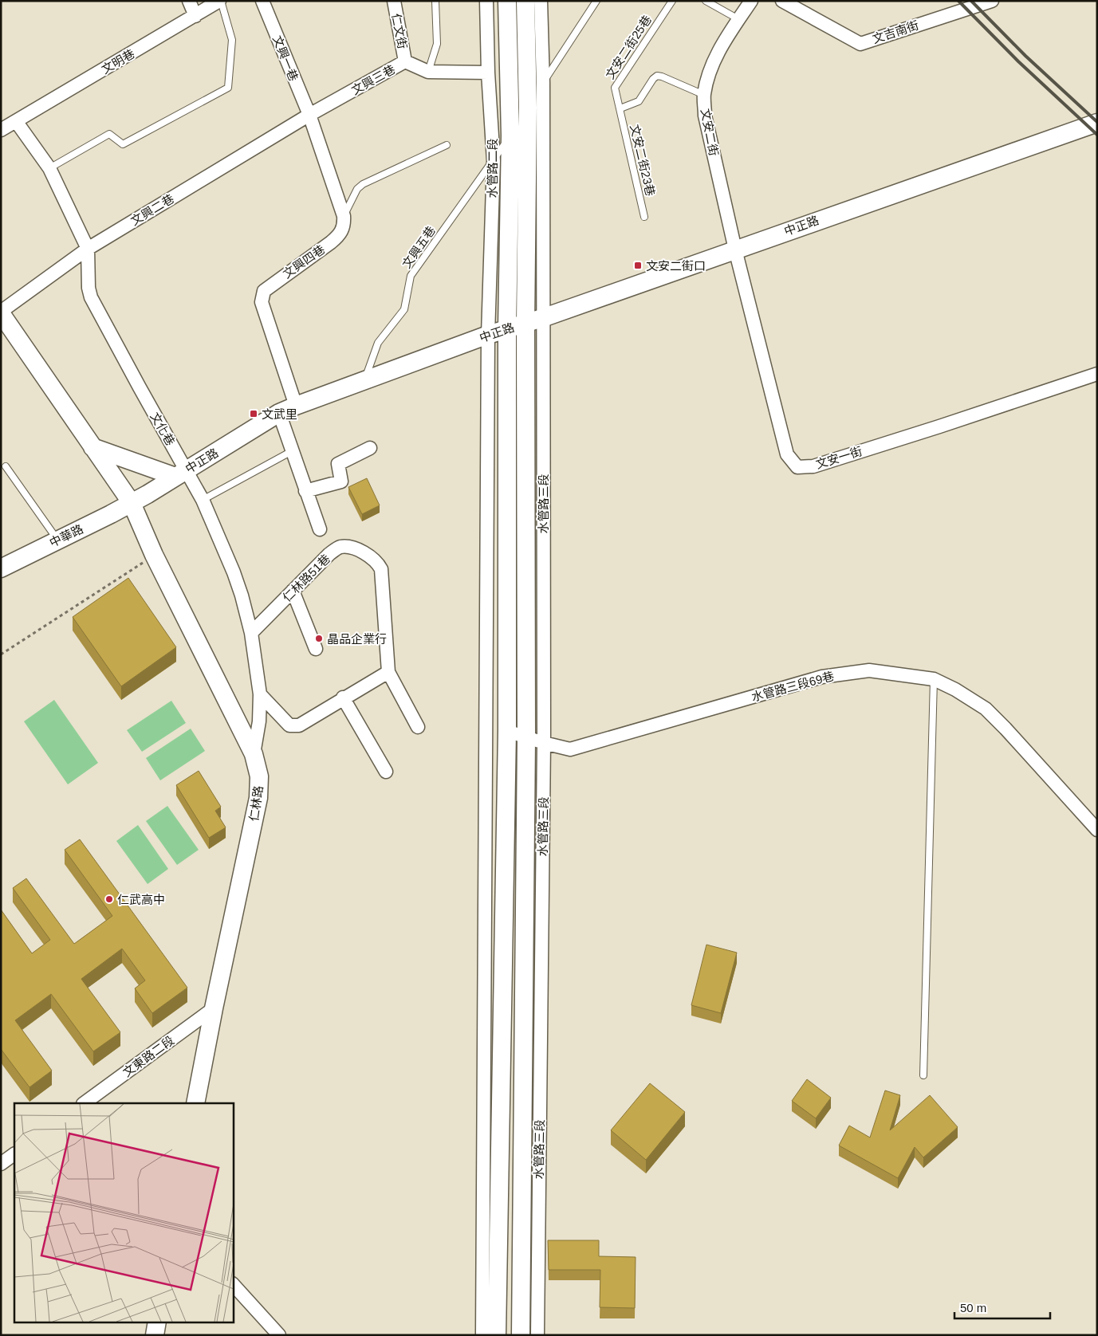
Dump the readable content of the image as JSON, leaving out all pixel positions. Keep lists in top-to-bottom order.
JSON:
{
  "streets": {
    "street": [
      "仁文街",
      "文吉南街",
      "文興一巷",
      "文明巷",
      "文興三巷",
      "文安二街",
      "水管路二段",
      "文興二巷",
      "中正路",
      "文興四巷",
      "文化巷",
      "文安一街",
      "水管路三段",
      "中華路",
      "仁林路51巷",
      "水管路三段69巷",
      "仁林路",
      "文東路二段"
    ],
    "lane": ["文安二街25巷", "文安二街23巷", "文興五巷"]
  },
  "crossings": [
    ["仁文街", "文興三巷"],
    ["文安二街25巷", "文安二街23巷"],
    ["文興一巷", "文興三巷"],
    ["文興一巷", "文興二巷"],
    ["文明巷", "文化巷"],
    ["文興三巷", "水管路二段"],
    ["文興三巷", "文興二巷"],
    ["文安二街", "中正路"],
    ["文安二街", "文安一街"],
    ["水管路二段", "中正路"],
    ["水管路二段", "文興五巷"],
    ["水管路二段", "水管路三段"],
    ["文興二巷", "文化巷"],
    ["中正路", "文興五巷"],
    ["中正路", "文興四巷"],
    ["中正路", "文化巷"],
    ["中正路", "文安一街"],
    ["中正路", "水管路三段"],
    ["中正路", "中華路"],
    ["中正路", "仁林路"],
    ["文化巷", "仁林路51巷"],
    ["文化巷", "仁林路"],
    ["水管路三段", "水管路三段69巷"],
    ["中華路", "仁林路"],
    ["仁林路", "文東路二段"]
  ],
  "places": {
    "transit": ["文安二街口", "文武里"],
    "other": ["晶品企業行", "仁武高中"]
  },
  "scale_bar": "50 m"
}
